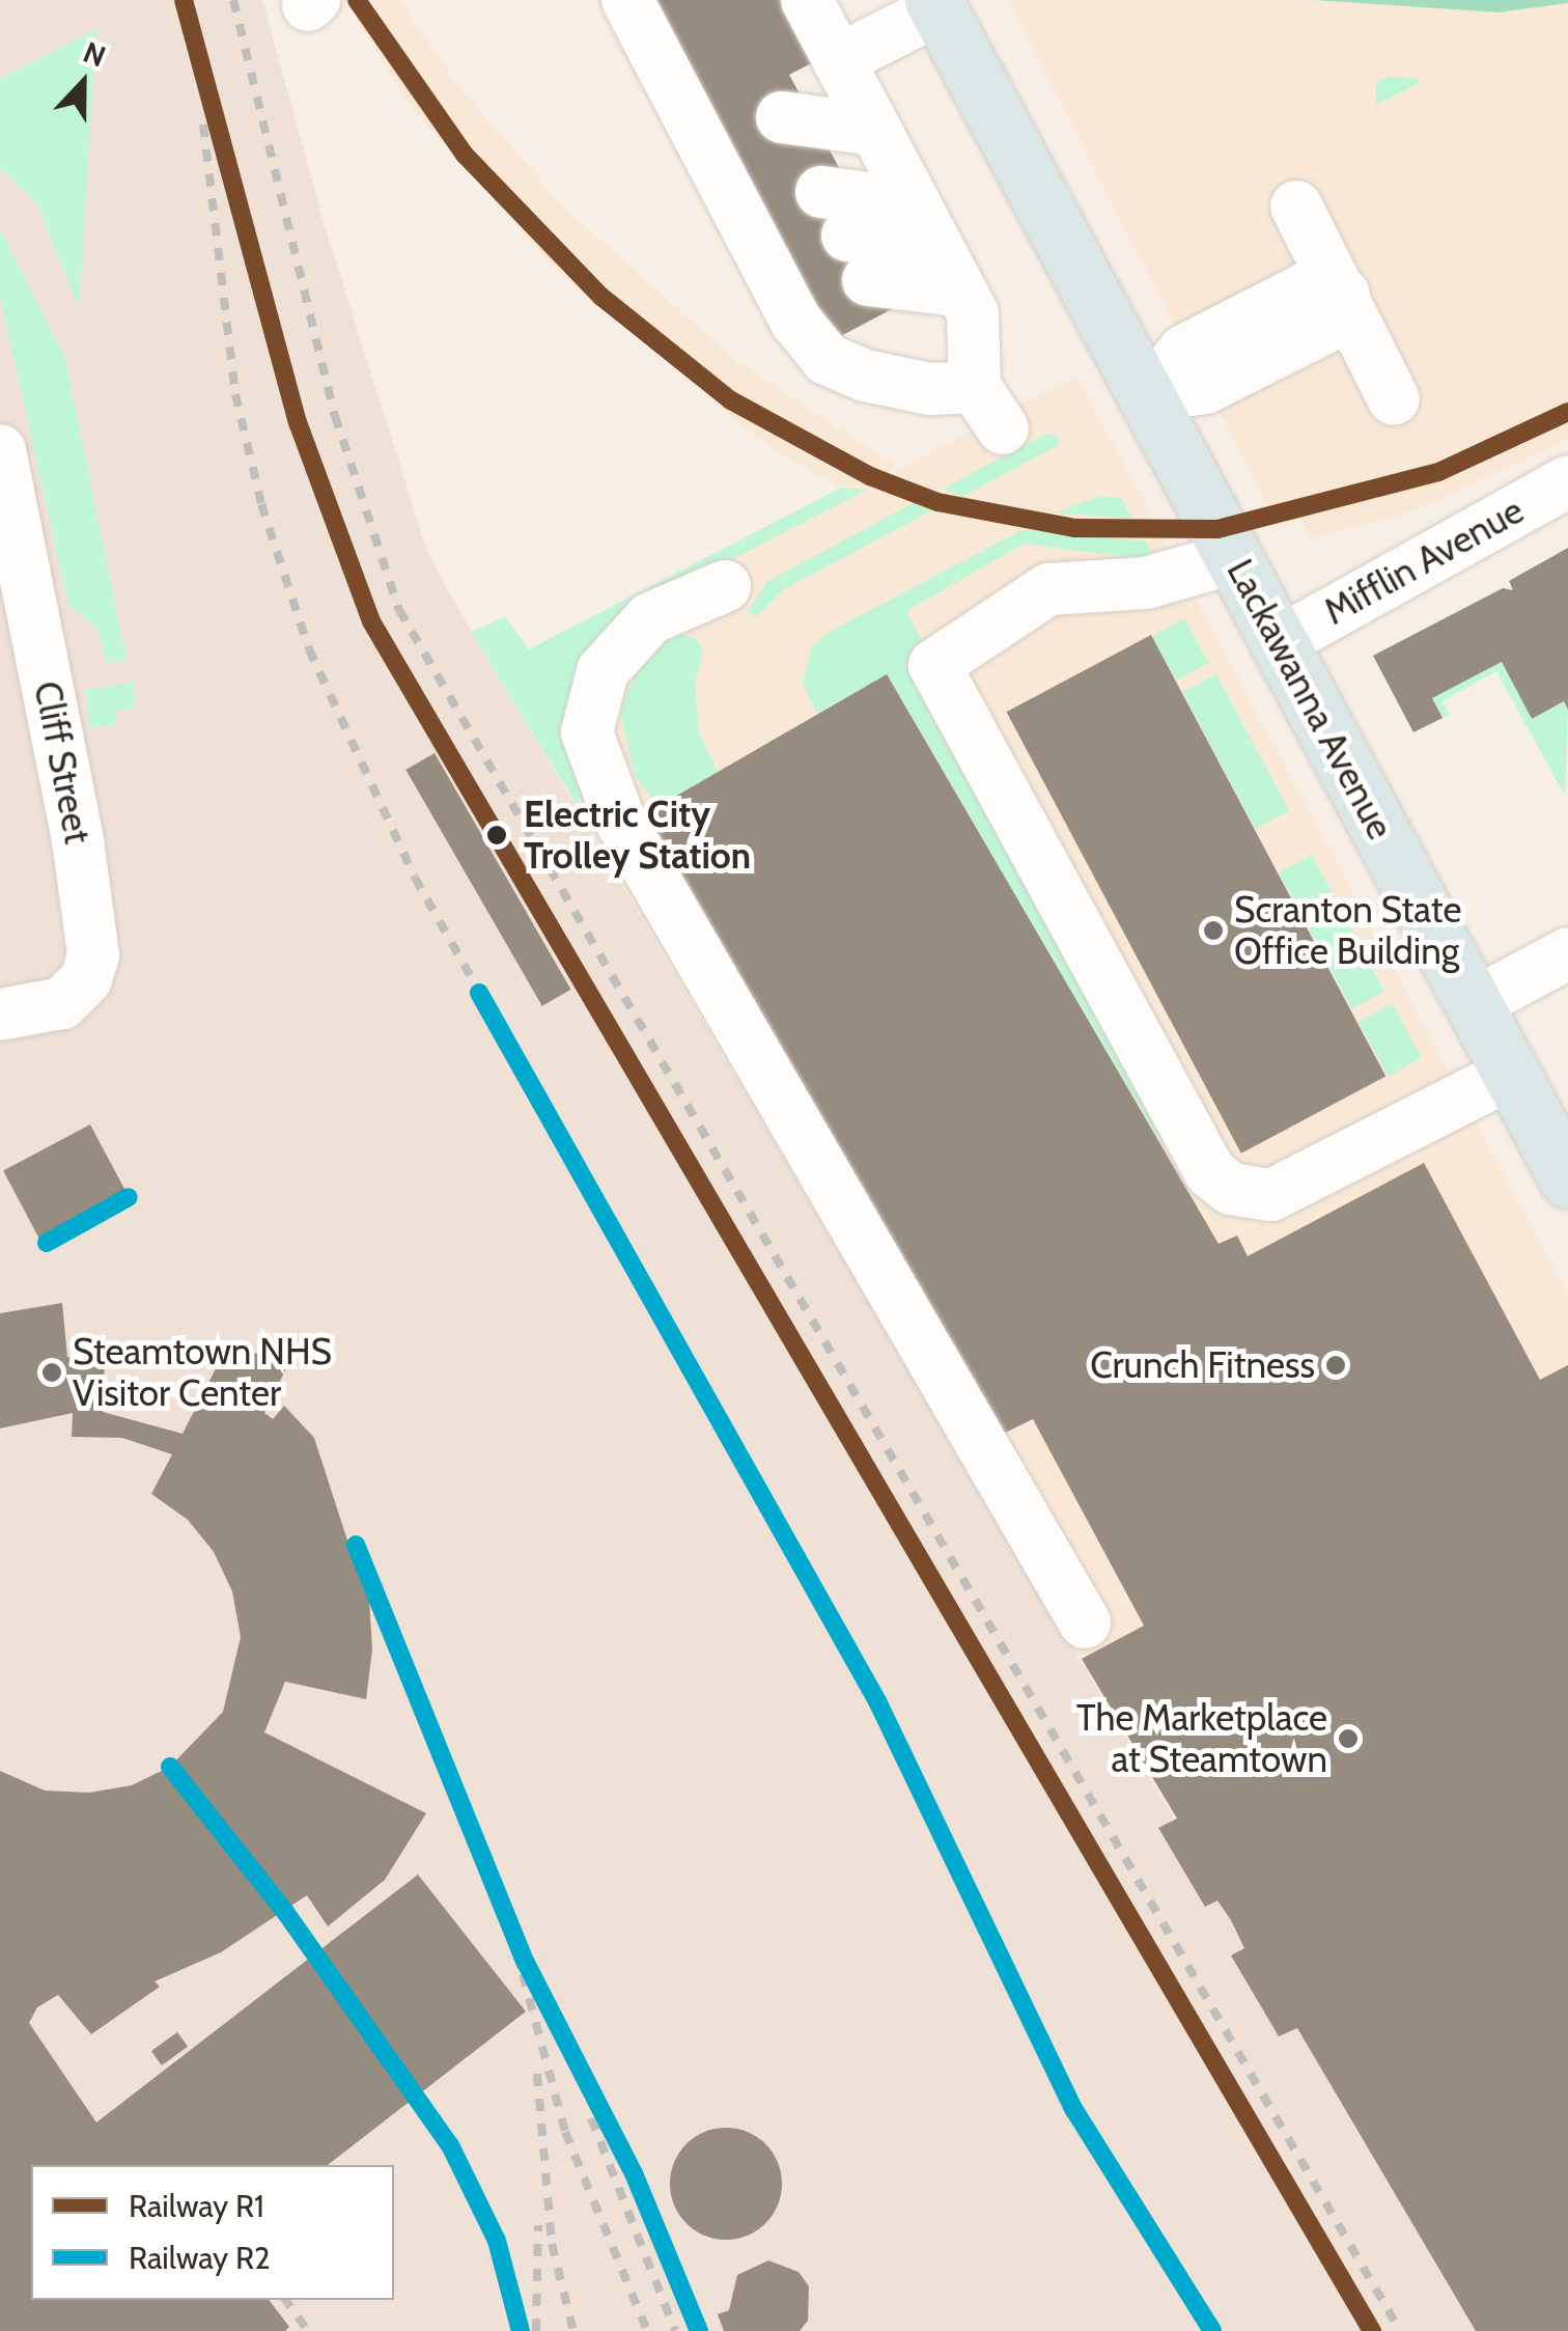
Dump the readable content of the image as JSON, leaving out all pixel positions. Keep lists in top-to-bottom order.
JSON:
{
  "streets": {
    "main road": ["Lackawanna Avenue"],
    "street": ["Mifflin Avenue", "Cliff Street"]
  },
  "crossings": [
    ["Mifflin Avenue", "Lackawanna Avenue"]
  ],
  "places": [
    "Electric City Trolley Station",
    "Scranton State Office Building",
    "Crunch Fitness",
    "Steamtown NHS Visitor Center",
    "The Marketplace at Steamtown"
  ],
  "lines": ["rail line R1", "rail line R2"],
  "legend": ["Railway R1", "Railway R2"],
  "north": "top"
}
